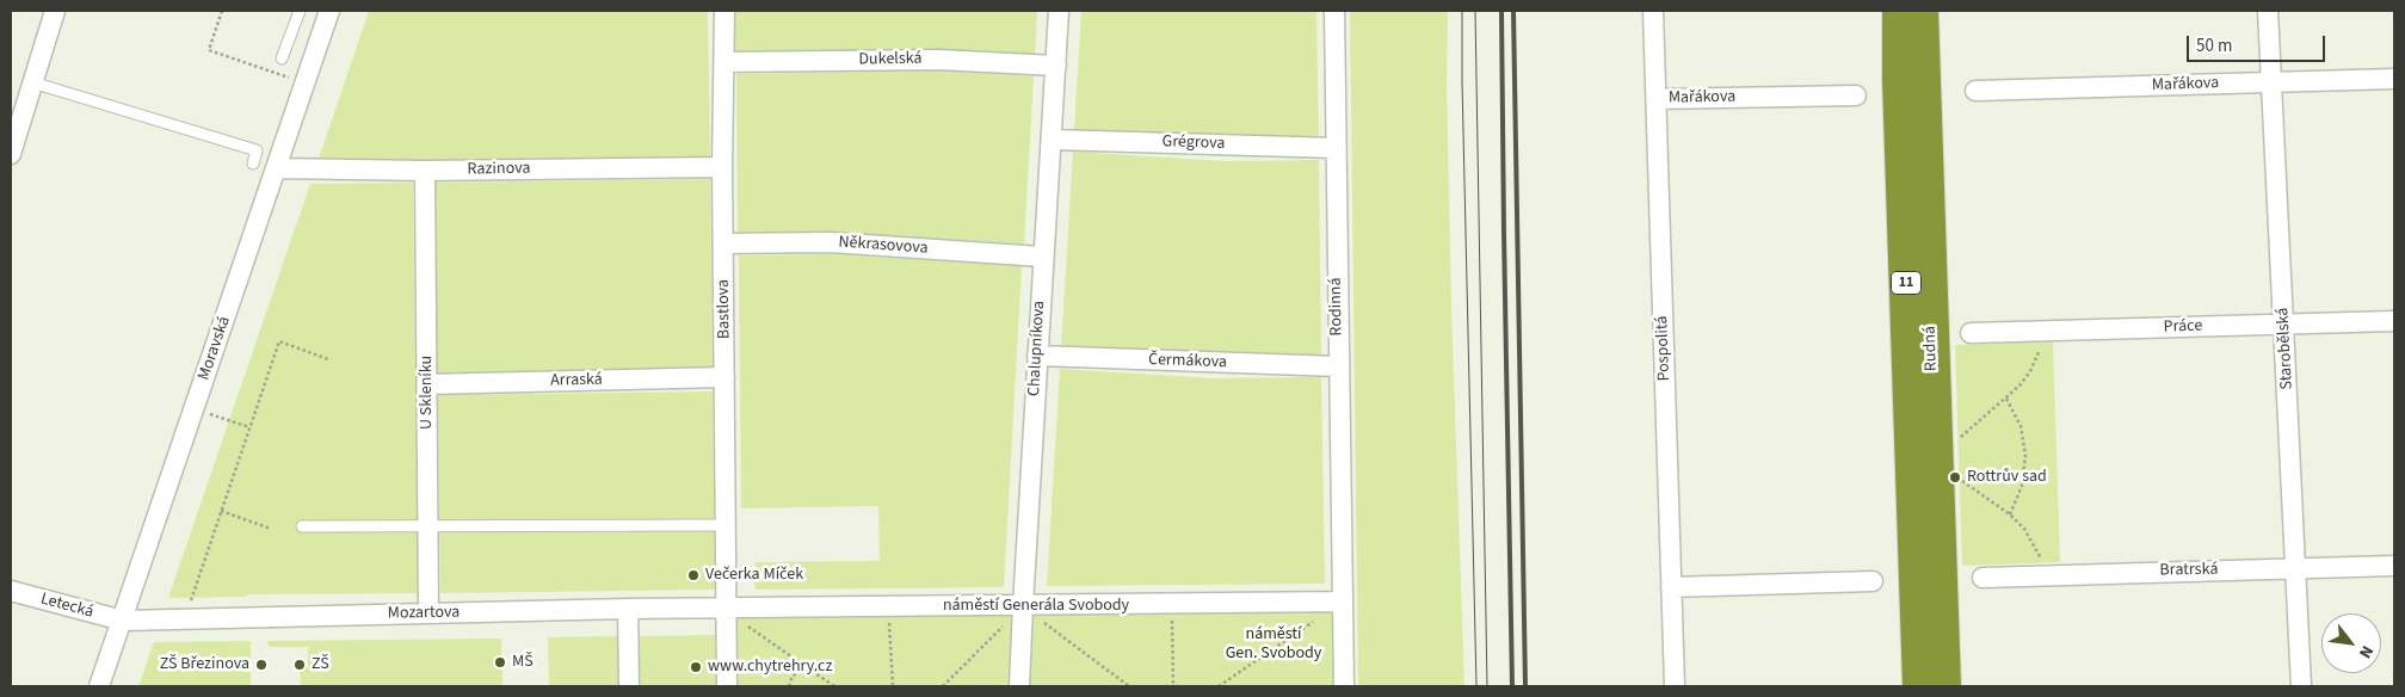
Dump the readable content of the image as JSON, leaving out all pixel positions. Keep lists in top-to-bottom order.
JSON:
{
  "streets": {
    "highway": ["11", "Rudná"],
    "street": [
      "Dukelská",
      "Mařákova",
      "Grégrova",
      "Razinova",
      "Někrasovova",
      "Rodinná",
      "Bastlova",
      "Práce",
      "Moravská",
      "Chalupníkova",
      "Pospolitá",
      "Starobělská",
      "Čermákova",
      "Arraská",
      "U Skleníku",
      "Bratrská",
      "Letecká",
      "náměstí Generála Svobody",
      "Mozartova"
    ]
  },
  "crossings": [
    ["Dukelská", "Bastlova"],
    ["Dukelská", "Chalupníkova"],
    ["Mařákova", "Pospolitá"],
    ["Mařákova", "Starobělská"],
    ["Grégrova", "Rodinná"],
    ["Grégrova", "Chalupníkova"],
    ["Razinova", "Bastlova"],
    ["Razinova", "Moravská"],
    ["Razinova", "U Skleníku"],
    ["Někrasovova", "Bastlova"],
    ["Někrasovova", "Chalupníkova"],
    ["Rodinná", "Čermákova"],
    ["Rodinná", "náměstí Generála Svobody"],
    ["Bastlova", "Arraská"],
    ["Bastlova", "náměstí Generála Svobody"],
    ["Bastlova", "Mozartova"],
    ["Práce", "Starobělská"],
    ["Moravská", "Letecká"],
    ["Moravská", "Mozartova"],
    ["Chalupníkova", "Čermákova"],
    ["Chalupníkova", "náměstí Generála Svobody"],
    ["Starobělská", "Bratrská"],
    ["Arraská", "U Skleníku"],
    ["U Skleníku", "Mozartova"],
    ["Letecká", "Mozartova"],
    ["náměstí Generála Svobody", "Mozartova"]
  ],
  "parks": ["náměstí Gen. Svobody"],
  "places": [
    "Rottrův sad",
    "Večerka Míček",
    "MŠ",
    "ZŠ Březinova",
    "ZŠ",
    "www.chytrehry.cz"
  ],
  "scale_bar": "50 m",
  "north": "bottom right"
}
